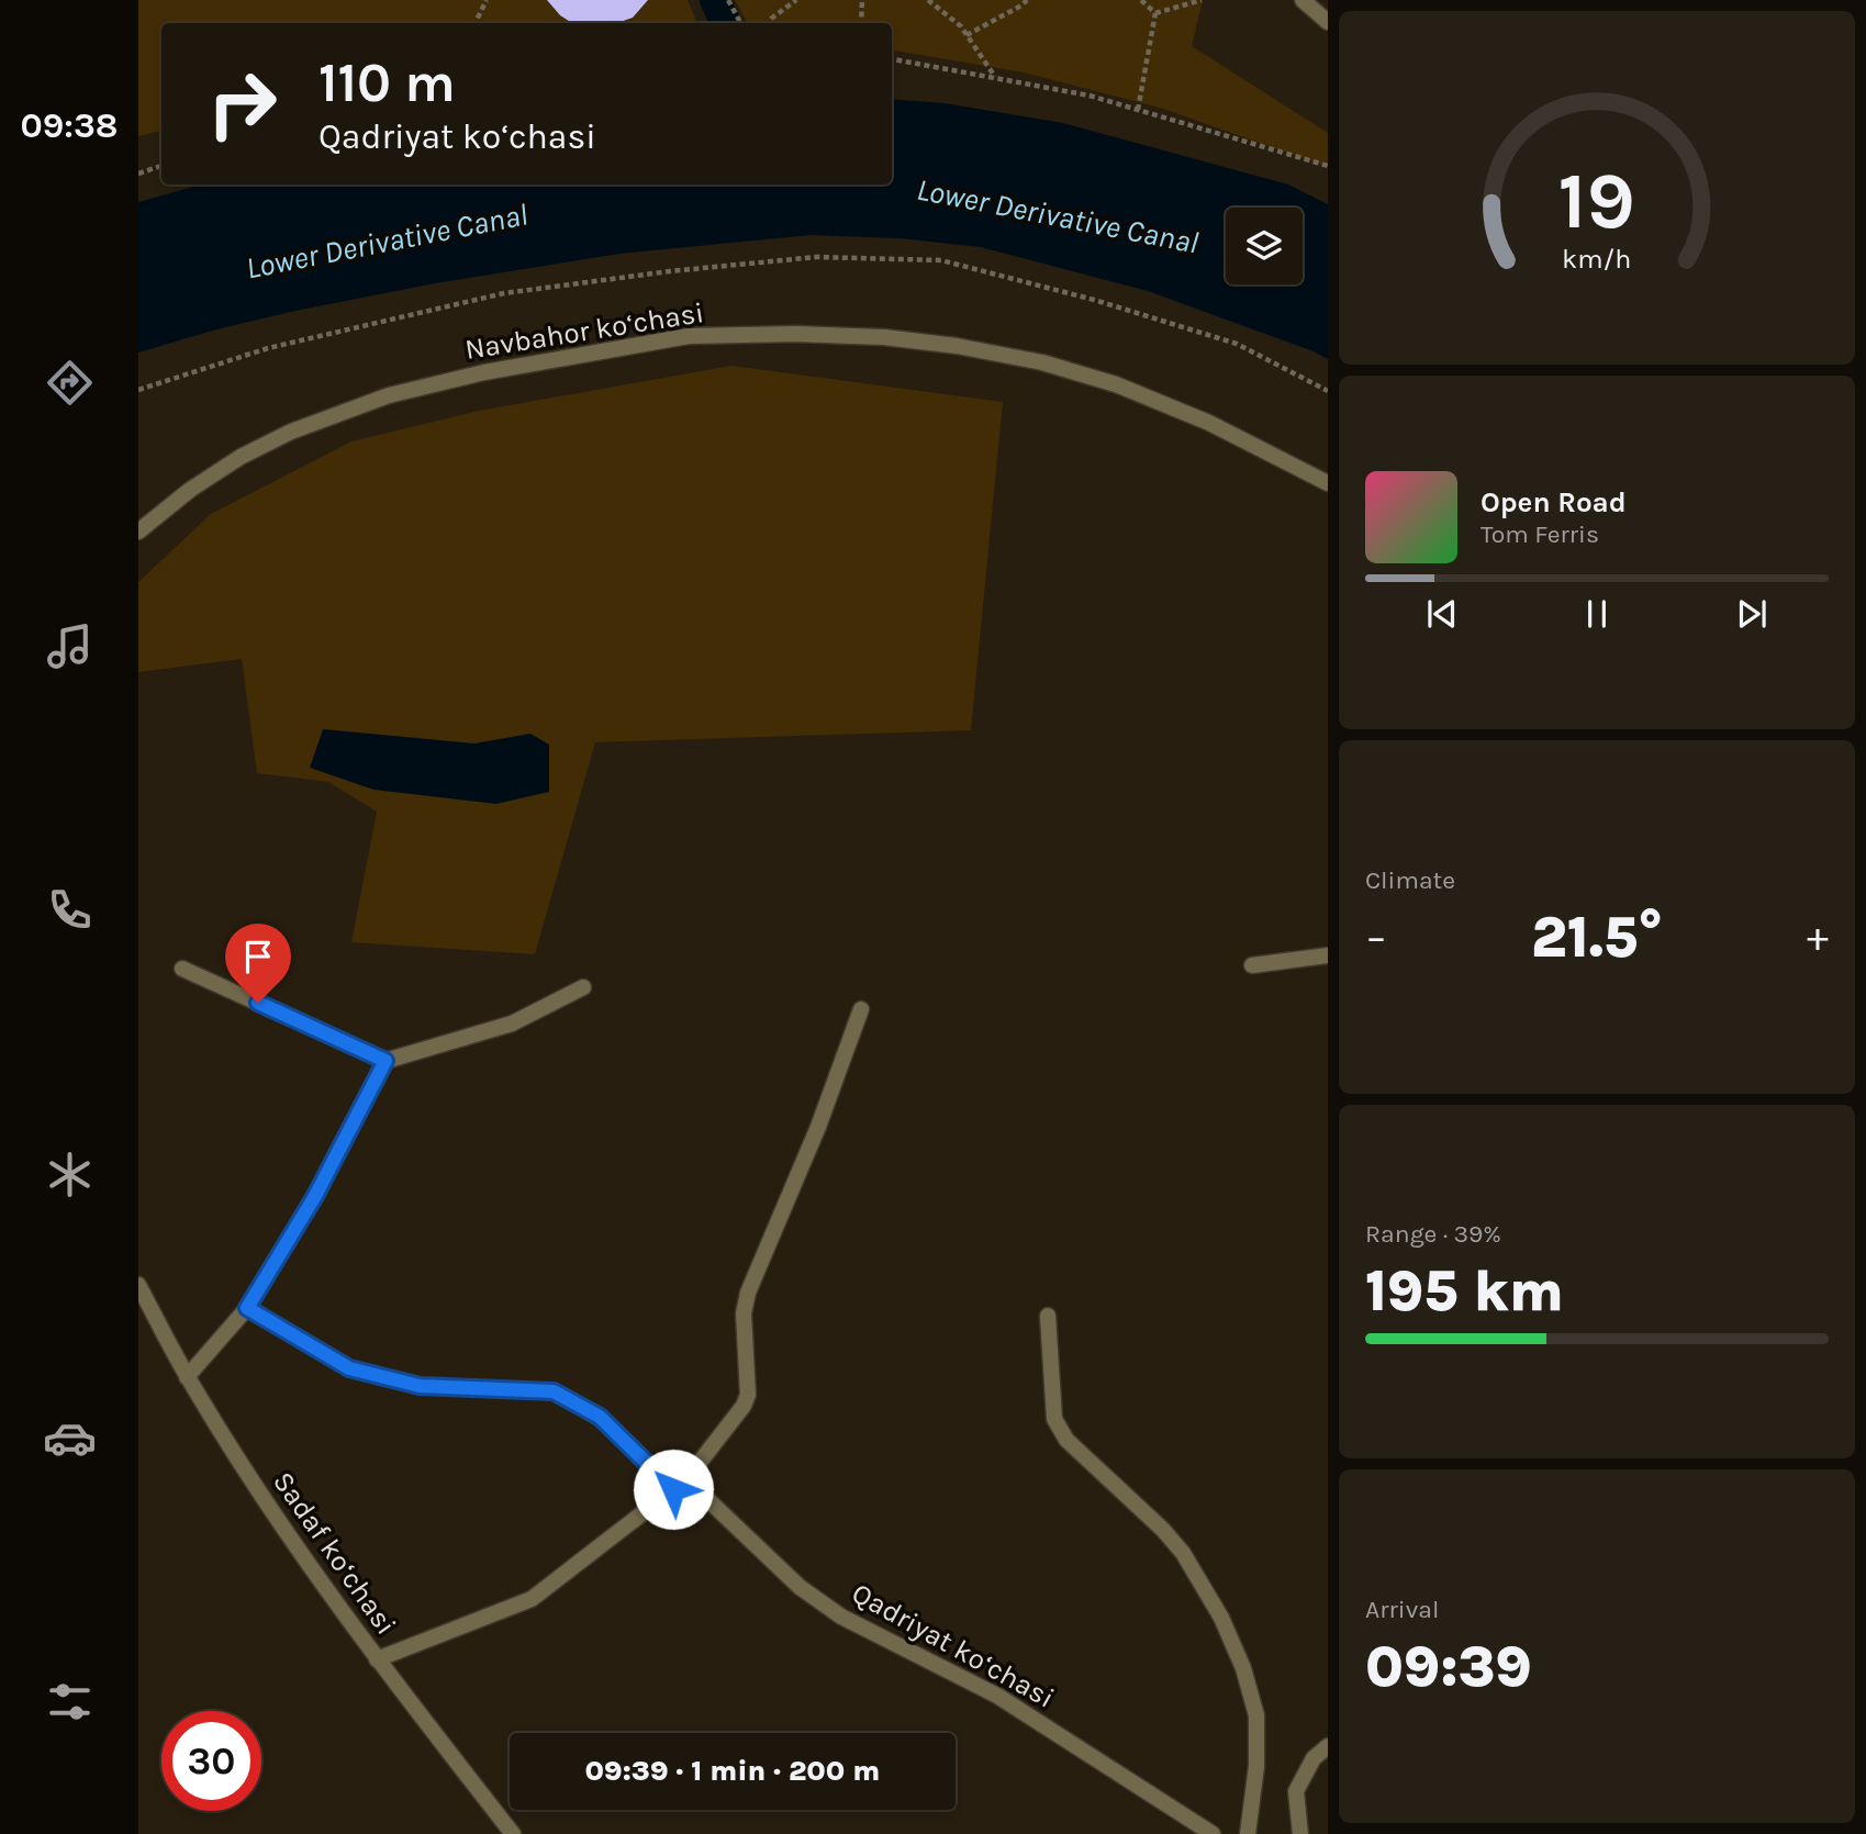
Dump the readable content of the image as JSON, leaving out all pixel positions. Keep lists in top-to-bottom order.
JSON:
{
  "streets": {
    "street": ["Navbahor ko‘chasi", "Sadaf ko‘chasi", "Qadriyat ko‘chasi"]
  },
  "water": ["Lower Derivative Canal"],
  "page": {
    "tabs": "09:38",
    "turn": ["110 m", "Qadriyat ko‘chasi"],
    "song": ["Open Road", "Tom Ferris"],
    "tile": [
      "Climate",
      ["Range · 39%", "195 km"],
      ["Arrival", "09:39"]
    ],
    "heat": ["−", "21.5°", "+"],
    "limit": "30",
    "trip": "09:39 · 1 min · 200 m",
    "gauge": ["19", "km/h"]
  }
}
